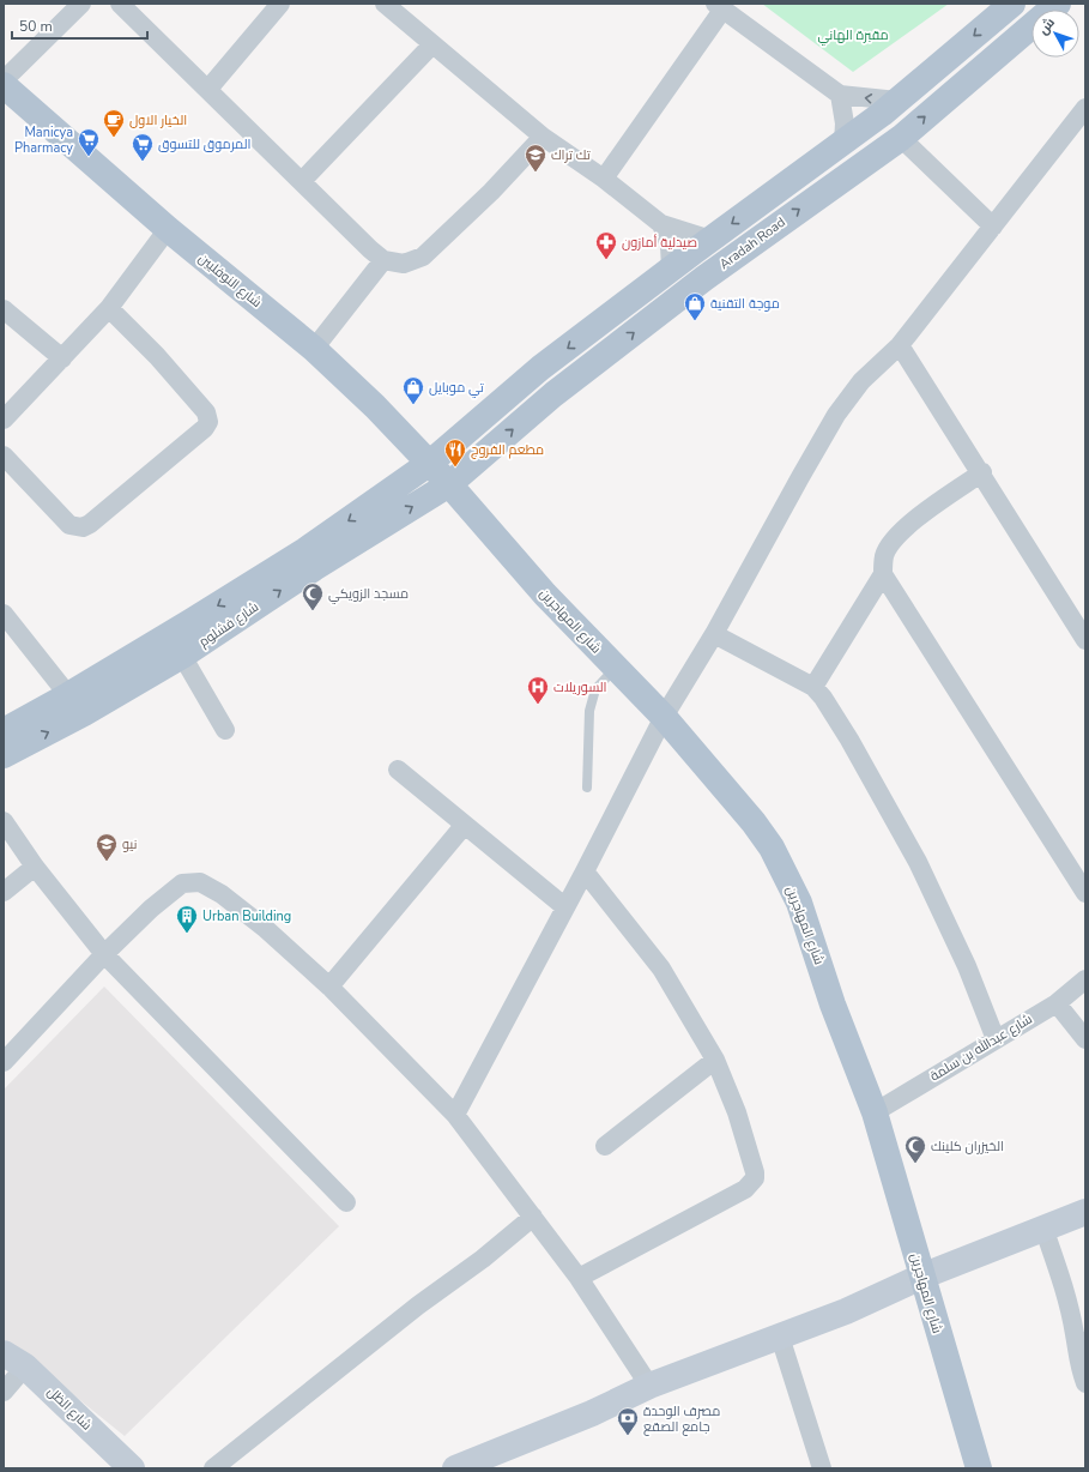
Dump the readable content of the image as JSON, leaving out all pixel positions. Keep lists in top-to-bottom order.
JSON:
{
  "streets": {
    "main road": [
      "Aradah Road",
      "شارع النوفليين",
      "شارع المهاجرين",
      "شارع فشلوم",
      "شارع الظل"
    ],
    "street": ["شارع عبدالله بن سلمة"]
  },
  "crossings": [
    ["Aradah Road", "شارع النوفليين"],
    ["Aradah Road", "شارع المهاجرين"],
    ["Aradah Road", "شارع فشلوم"],
    ["شارع النوفليين", "شارع المهاجرين"],
    ["شارع النوفليين", "شارع فشلوم"],
    ["شارع المهاجرين", "شارع فشلوم"],
    ["شارع المهاجرين", "شارع عبدالله بن سلمة"]
  ],
  "parks": ["مقبرة الهاني"],
  "places": {
    "cafe": ["الخيار الاول"],
    "supermarket": ["Manicya Pharmacy", "المرموق للتسوق"],
    "school or university": ["تك تراك", "نيو"],
    "pharmacy": ["صيدلية أمازون"],
    "shop": ["موجة التقنية", "تي موبايل"],
    "restaurant": ["مطعم الفروج"],
    "mosque": ["مسجد الزويكي", "الخيزران كلينك"],
    "hospital": ["السوريلات"],
    "building": ["Urban Building"],
    "bank": ["مصرف الوحدة جامع الصقع"]
  },
  "scale_bar": "50 m",
  "north": "top left"
}
